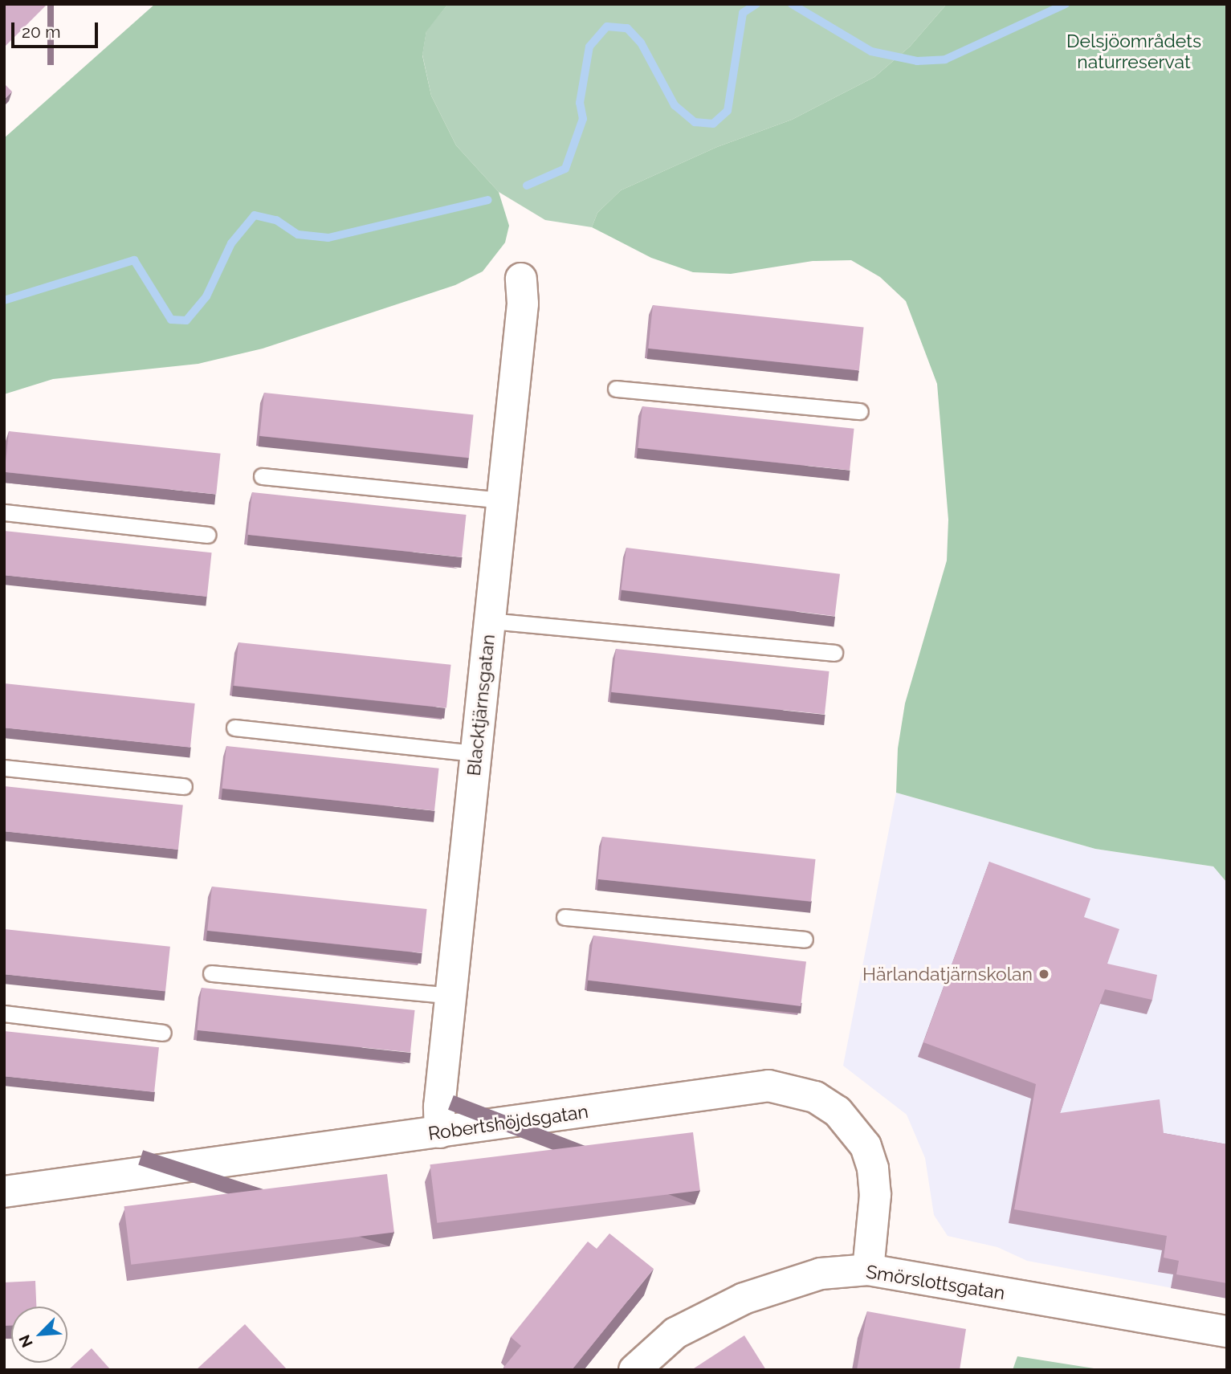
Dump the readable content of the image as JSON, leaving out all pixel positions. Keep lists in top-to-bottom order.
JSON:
{
  "streets": {
    "street": ["Blacktjärnsgatan", "Robertshöjdsgatan", "Smörslottsgatan"]
  },
  "crossings": [
    ["Blacktjärnsgatan", "Robertshöjdsgatan"],
    ["Robertshöjdsgatan", "Smörslottsgatan"]
  ],
  "parks": ["Delsjöområdets naturreservat"],
  "places": ["Härlandatjärnskolan"],
  "scale_bar": "20 m",
  "north": "bottom left"
}
